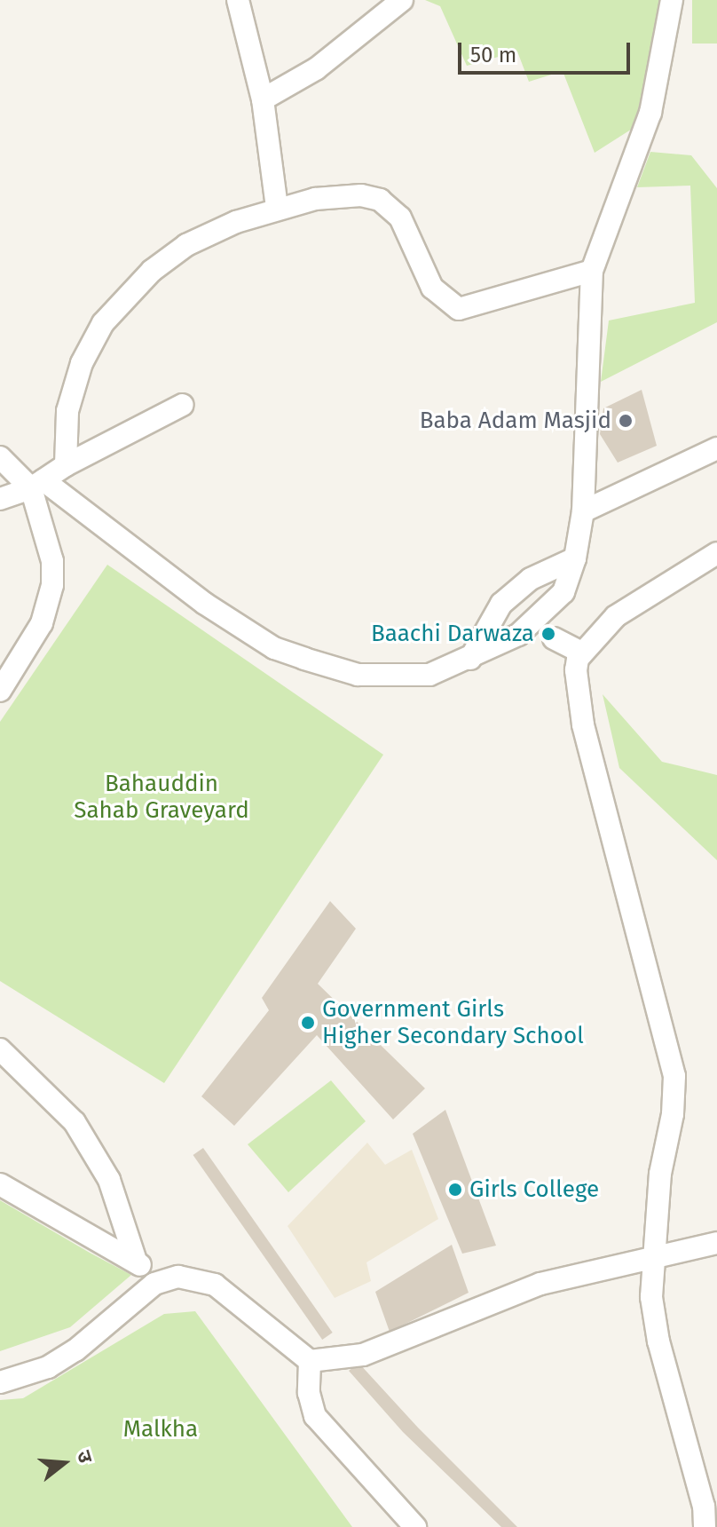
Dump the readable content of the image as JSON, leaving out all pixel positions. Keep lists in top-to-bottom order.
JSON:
{
  "parks": ["Bahauddin Sahab Graveyard", "Malkha"],
  "places": [
    "Baba Adam Masjid",
    "Baachi Darwaza",
    "Government Girls Higher Secondary School",
    "Girls College"
  ],
  "scale_bar": "50 m",
  "north": "right"
}
